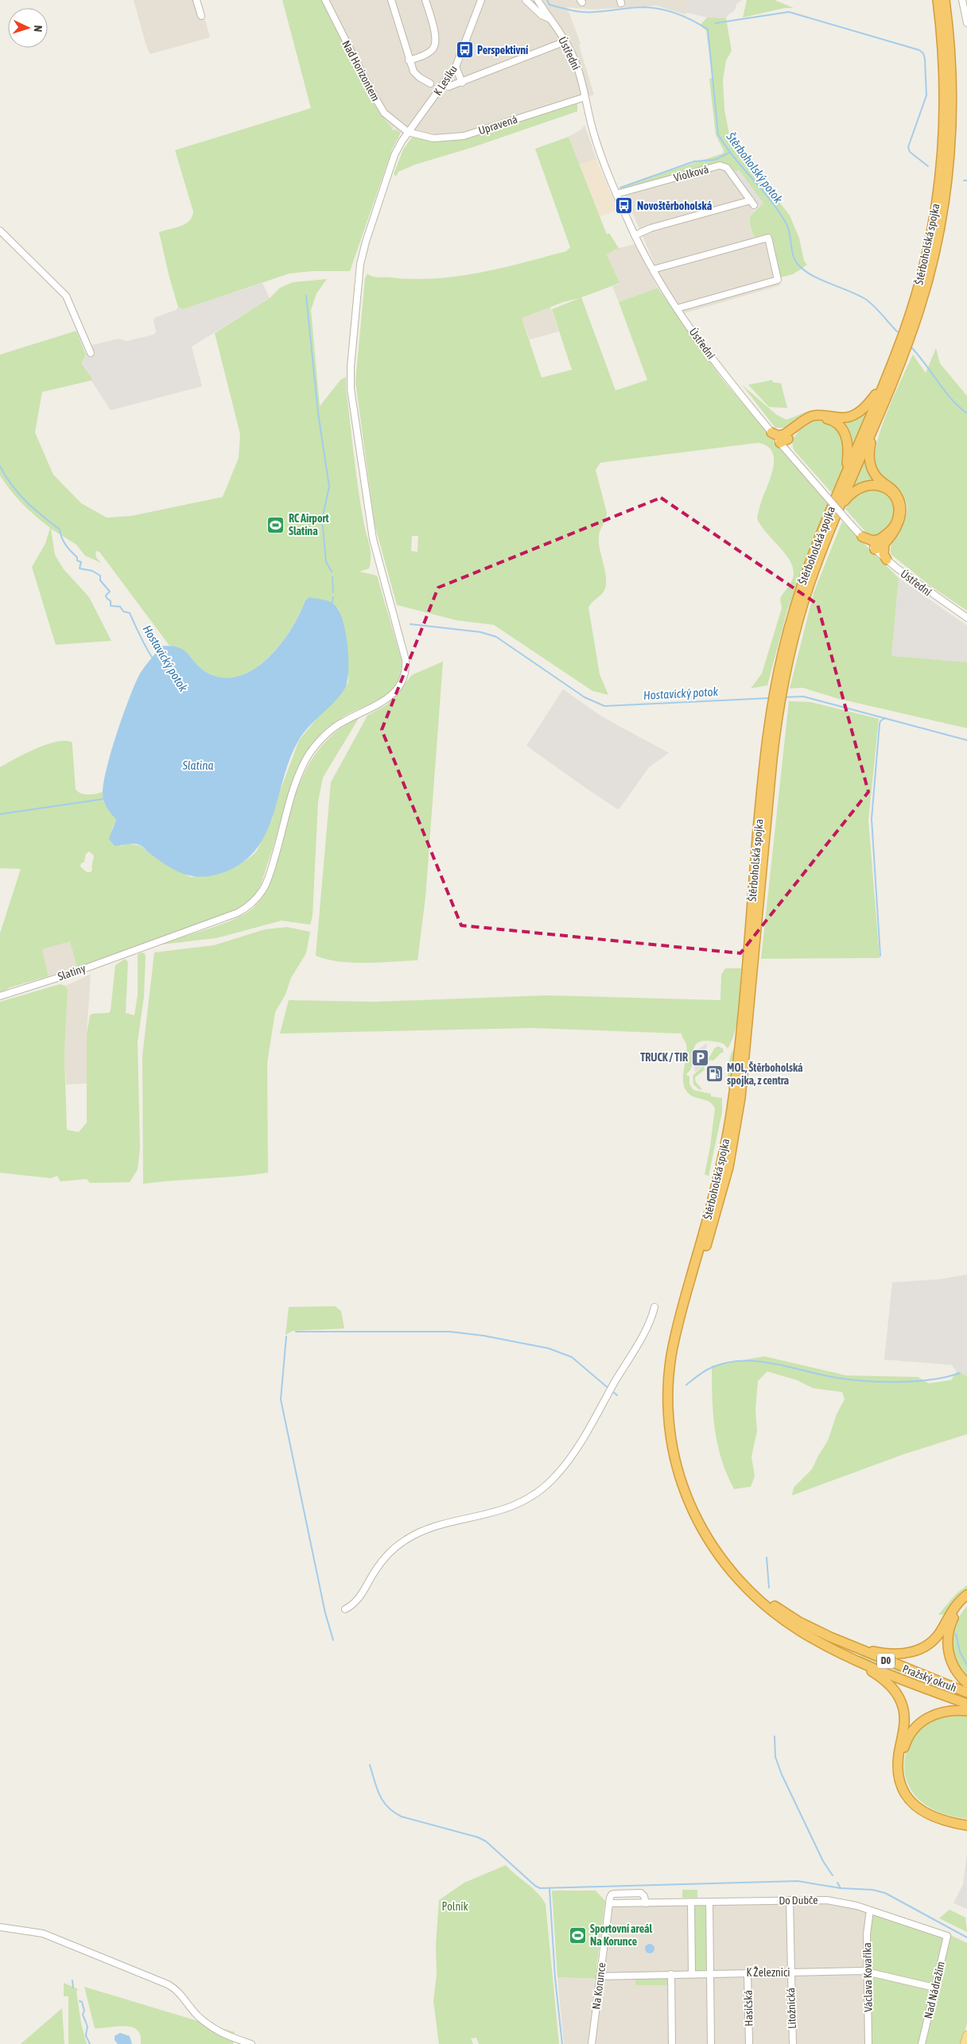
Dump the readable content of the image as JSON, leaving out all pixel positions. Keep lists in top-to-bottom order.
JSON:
{
  "streets": {
    "highway": ["Štěrboholská spojka", "D0", "Pražský okruh"],
    "street": [
      "Ústřední",
      "Nad Horizontem",
      "K Lesíku",
      "Upravená",
      "Violková",
      "Slatiny",
      "Do Dubče",
      "K Železnici",
      "Václava Kovaříka",
      "Na Korunce",
      "Nad Nádražím",
      "Hasičská",
      "Litožnická"
    ]
  },
  "crossings": [
    ["Ústřední", "Upravená"],
    ["Ústřední", "Violková"],
    ["Nad Horizontem", "K Lesíku"],
    ["Nad Horizontem", "Upravená"],
    ["K Lesíku", "Upravená"],
    ["K Lesíku", "Slatiny"],
    ["Štěrboholská spojka", "Pražský okruh"],
    ["Do Dubče", "Václava Kovaříka"],
    ["Do Dubče", "Na Korunce"],
    ["Do Dubče", "Nad Nádražím"],
    ["Do Dubče", "Litožnická"],
    ["K Železnici", "Václava Kovaříka"],
    ["K Železnici", "Na Korunce"],
    ["K Železnici", "Nad Nádražím"],
    ["K Železnici", "Hasičská"],
    ["K Železnici", "Litožnická"]
  ],
  "water": ["Štěrboholský potok", "Hostavický potok", "Slatina"],
  "parks": ["Polník"],
  "places": {
    "bus stop": ["Perspektivní", "Novoštěrboholská"],
    "sports": ["RC Airport Slatina", "Sportovní areál Na Korunce"],
    "parking": ["TRUCK / TIR"],
    "fuel station": ["MOL, Štěrboholská spojka, z centra"]
  },
  "north": "right"
}
